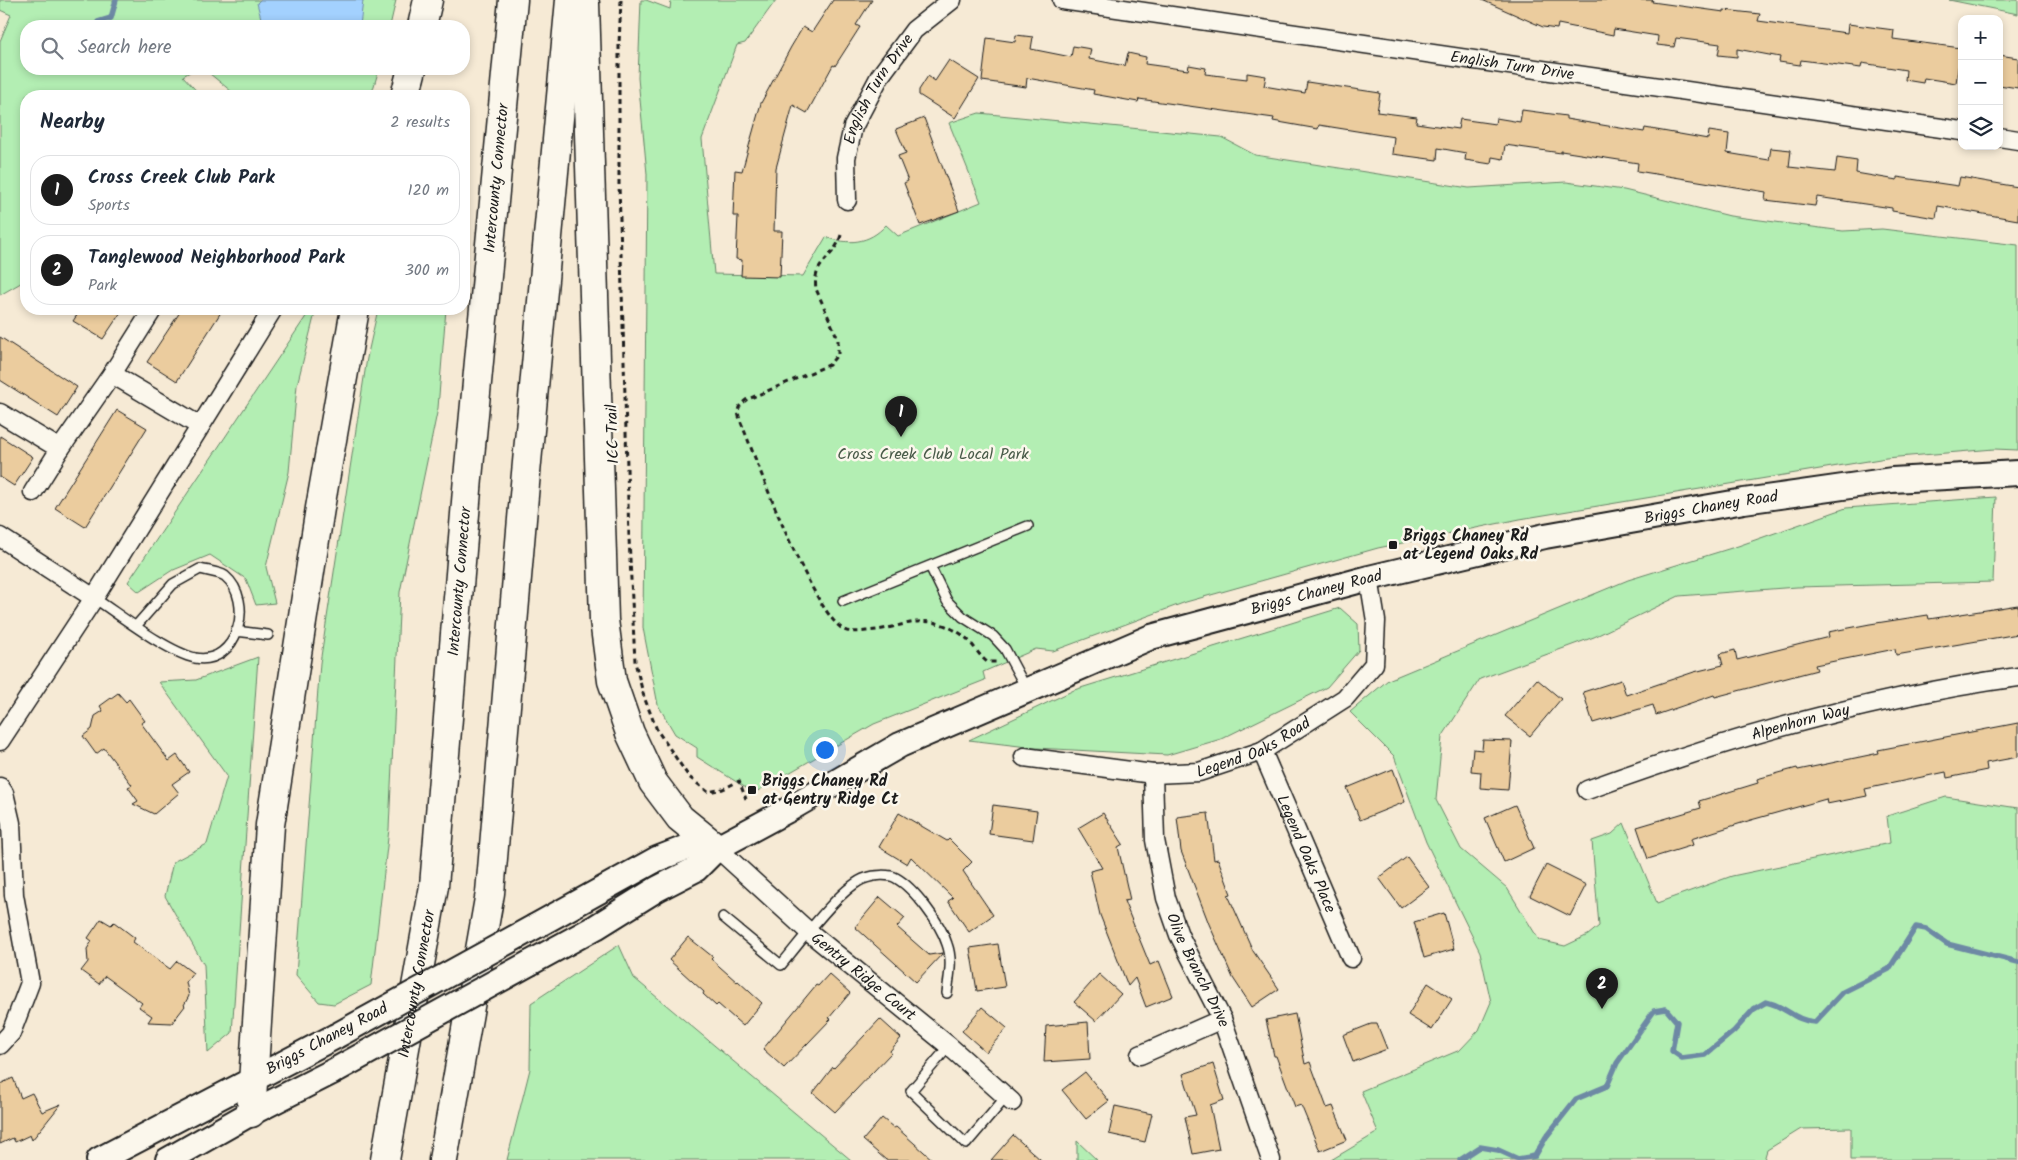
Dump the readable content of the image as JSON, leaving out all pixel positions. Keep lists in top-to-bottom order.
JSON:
{
  "streets": {
    "highway": ["Intercounty Connector"],
    "main road": ["Briggs Chaney Road"],
    "street": [
      "English Turn Drive",
      "Alpenhorn Way",
      "Legend Oaks Road",
      "Legend Oaks Place",
      "Olive Branch Drive",
      "Gentry Ridge Court"
    ],
    "path": ["ICC Trail"]
  },
  "crossings": [
    ["Briggs Chaney Road", "Legend Oaks Road"],
    ["Briggs Chaney Road", "Gentry Ridge Court"],
    ["Legend Oaks Road", "Legend Oaks Place"],
    ["Legend Oaks Road", "Olive Branch Drive"]
  ],
  "parks": ["Cross Creek Club Local Park"],
  "places": {
    "transit": ["Briggs Chaney Rd at Legend Oaks Rd", "Briggs Chaney Rd at Gentry Ridge Ct"]
  },
  "page": {
    "map_buttons": ["+", "−"],
    "search": "Search here",
    "heading": ["Nearby", "2 results"],
    "list": [
      {
        "mark": "1",
        "name": "Cross Creek Club Park",
        "note": "Sports",
        "value": "120 m"
      },
      {
        "mark": "2",
        "name": "Tanglewood Neighborhood Park",
        "note": "Park",
        "value": "300 m"
      }
    ],
    "pins": ["1", "2"]
  }
}
